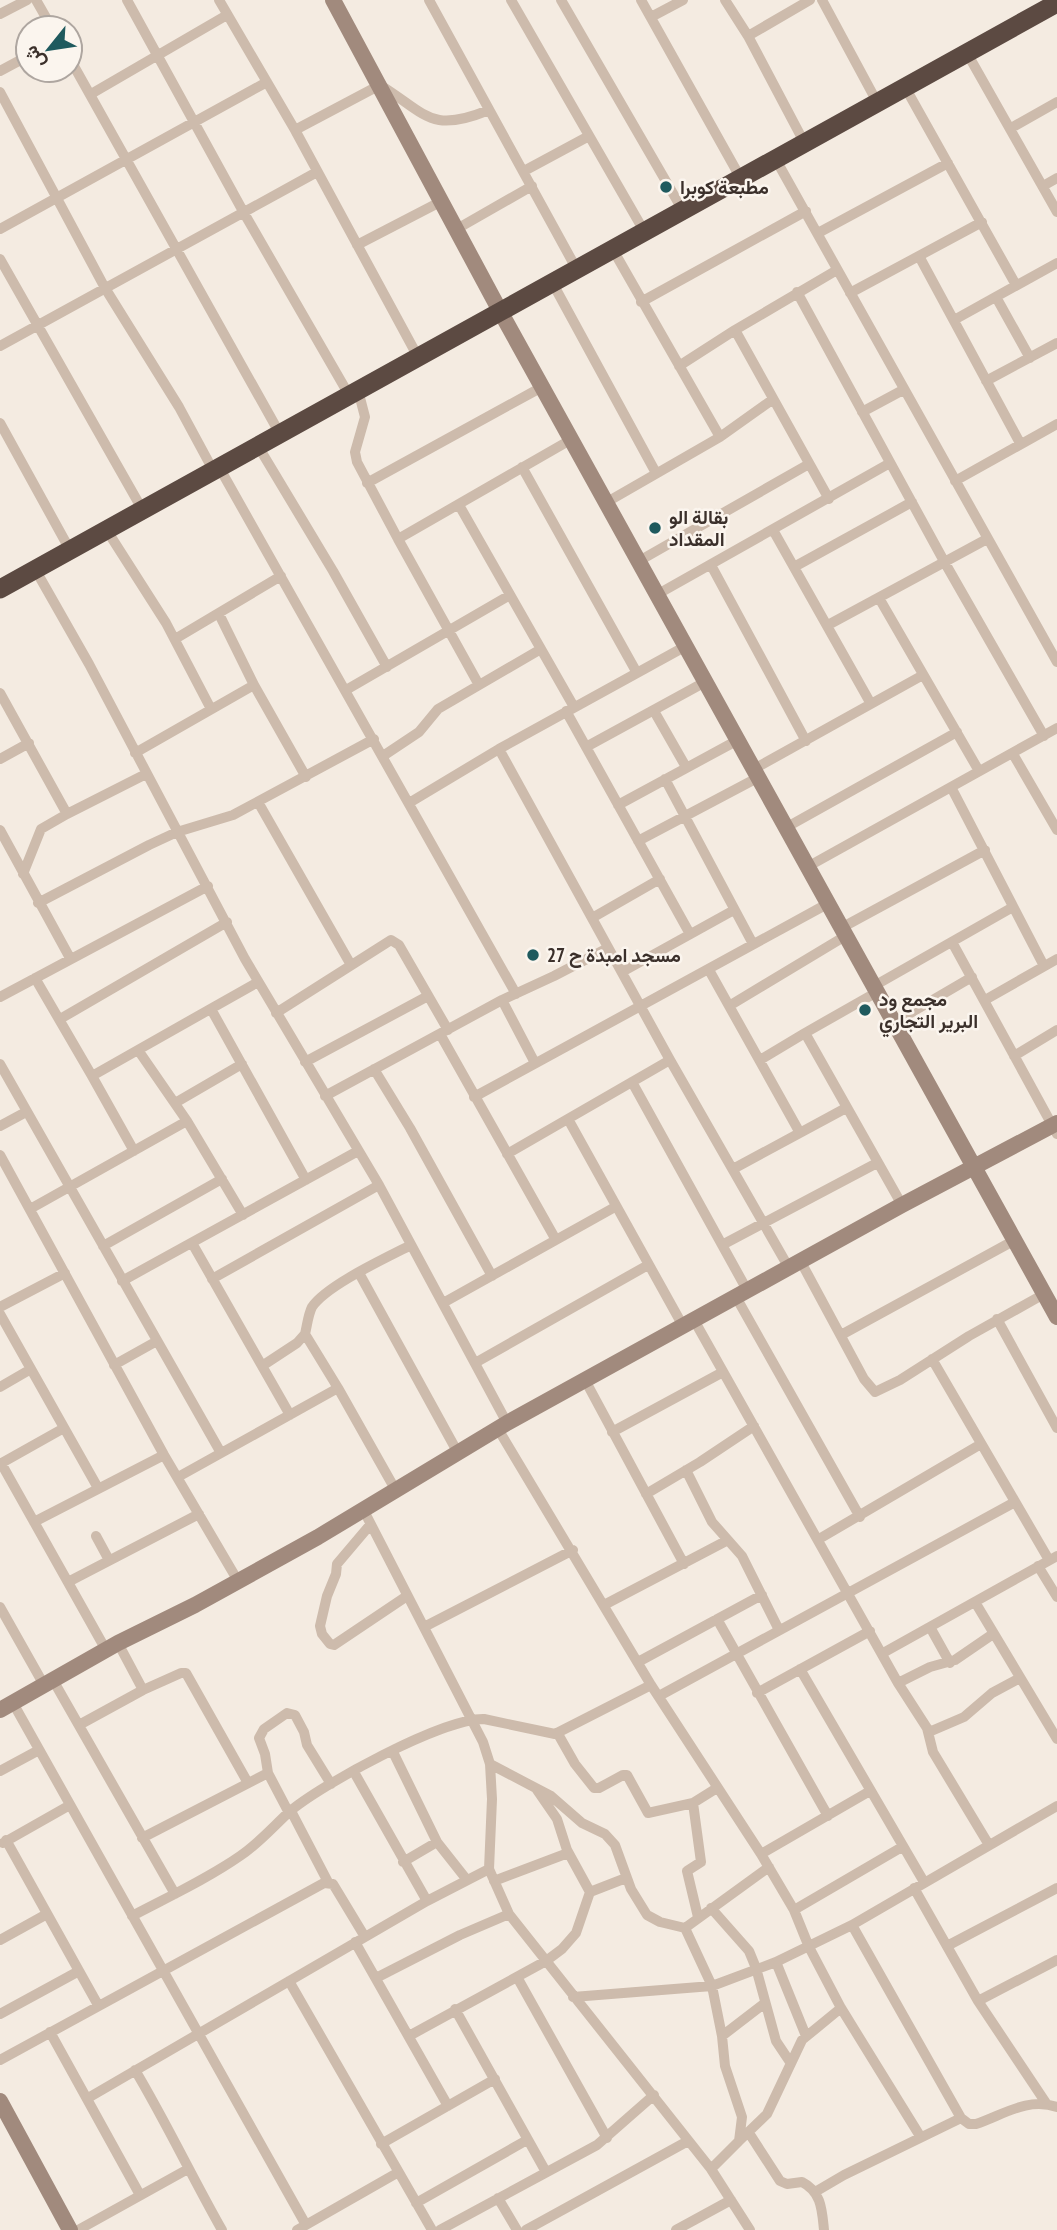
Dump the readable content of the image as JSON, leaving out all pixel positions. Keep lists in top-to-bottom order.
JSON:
{
  "places": [
    "مطبعة كوبرا",
    "بقالة الو المقداد",
    "مسجد امبدة ح 27",
    "مجمع ود البرير التجاري"
  ],
  "north": "bottom left"
}
